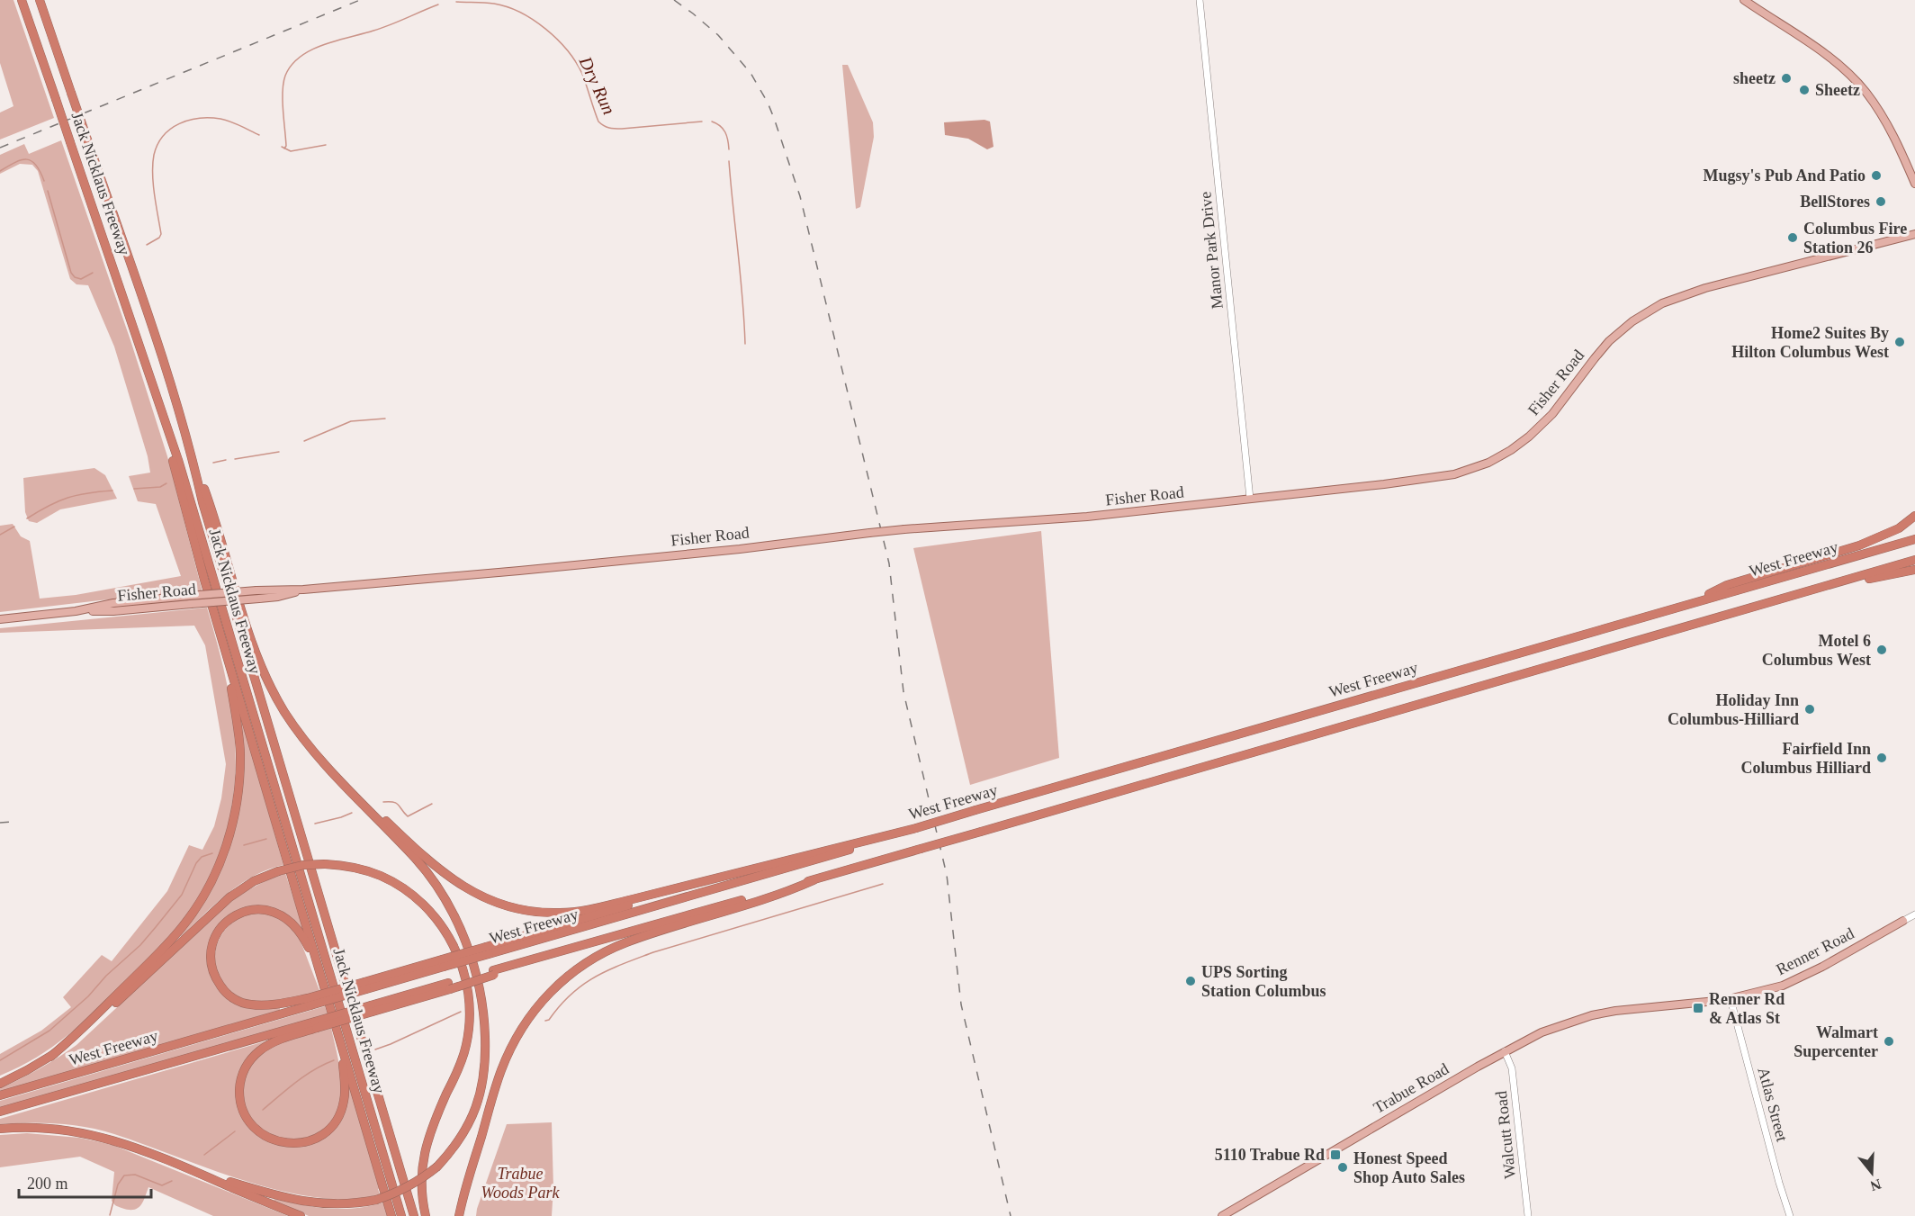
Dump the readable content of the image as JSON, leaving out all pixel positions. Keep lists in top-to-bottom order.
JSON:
{
  "streets": {
    "highway": ["Jack Nicklaus Freeway", "West Freeway"],
    "main road": ["Fisher Road", "Renner Road", "Trabue Road"],
    "street": ["Manor Park Drive", "Atlas Street", "Walcutt Road"]
  },
  "crossings": [
    ["Manor Park Drive", "Fisher Road"],
    ["Renner Road", "Trabue Road"],
    ["Renner Road", "Atlas Street"],
    ["Trabue Road", "Walcutt Road"]
  ],
  "water": ["Dry Run"],
  "parks": ["Trabue Woods Park"],
  "places": {
    "other": [
      "sheetz",
      "Sheetz",
      "Mugsy's Pub And Patio",
      "BellStores",
      "Columbus Fire Station 26",
      "Home2 Suites By Hilton Columbus West",
      "Motel 6 Columbus West",
      "Holiday Inn Columbus-Hilliard",
      "Fairfield Inn Columbus Hilliard",
      "UPS Sorting Station Columbus",
      "Walmart Supercenter",
      "Honest Speed Shop Auto Sales"
    ],
    "transit": ["Renner Rd & Atlas St", "5110 Trabue Rd"]
  },
  "scale_bar": "200 m",
  "north": "bottom"
}
